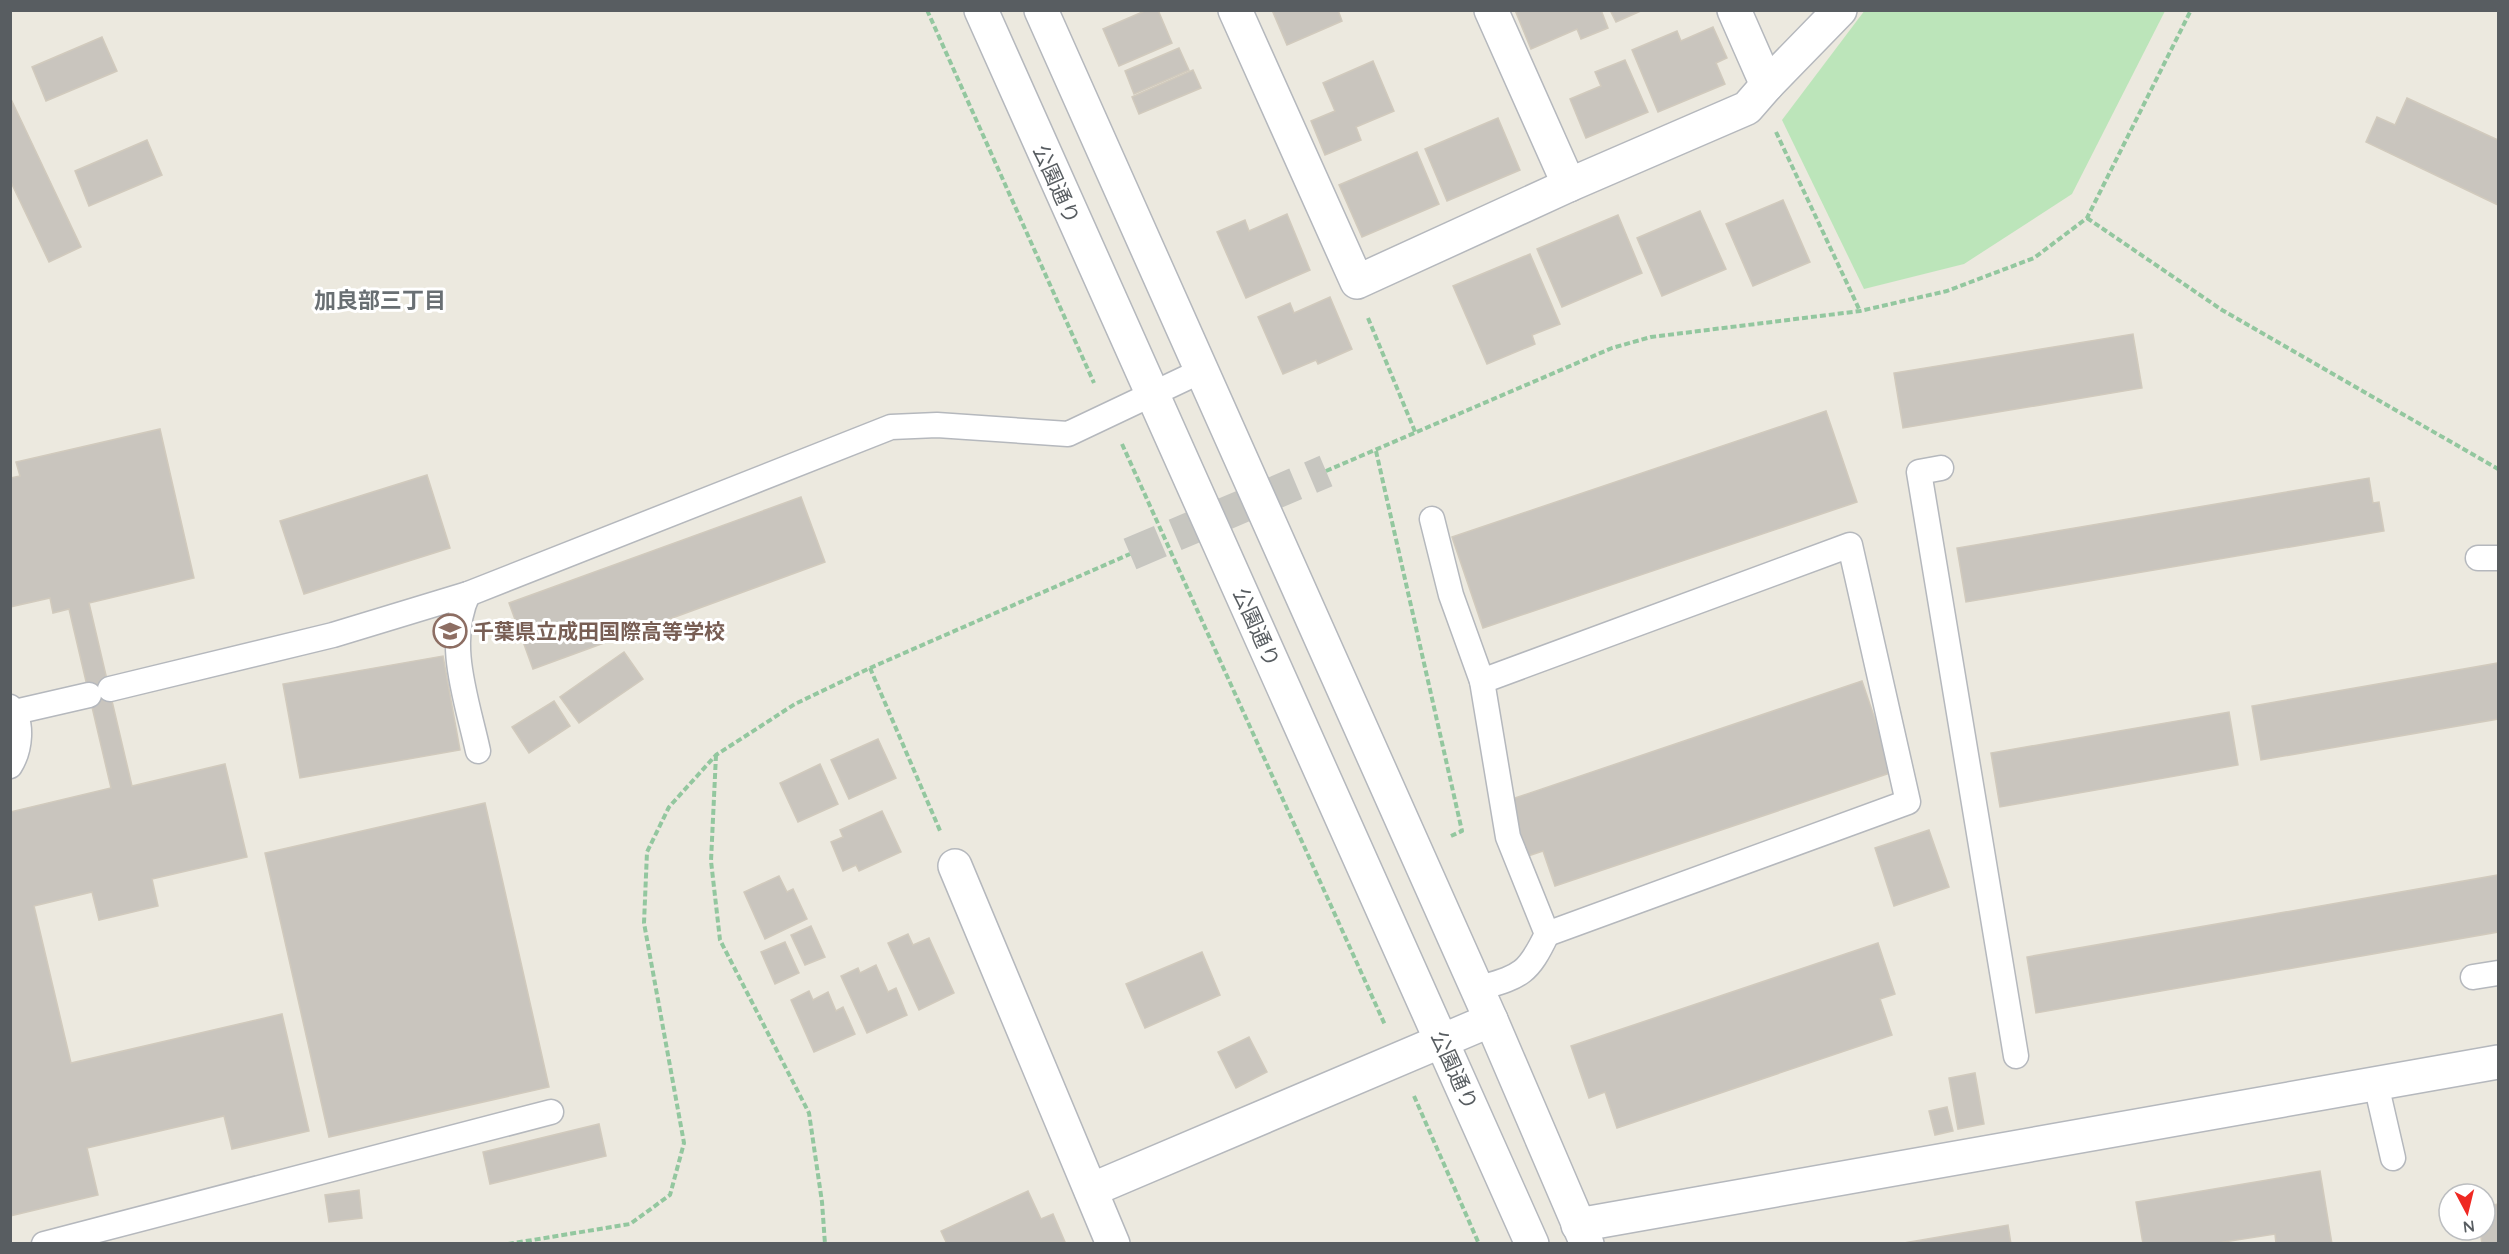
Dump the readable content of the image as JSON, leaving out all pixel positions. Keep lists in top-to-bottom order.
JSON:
{
  "streets": {
    "street": ["公園通り"]
  },
  "districts": ["加良部三丁目"],
  "places": {
    "school or university": ["千葉県立成田国際高等学校"]
  },
  "north": "bottom"
}
